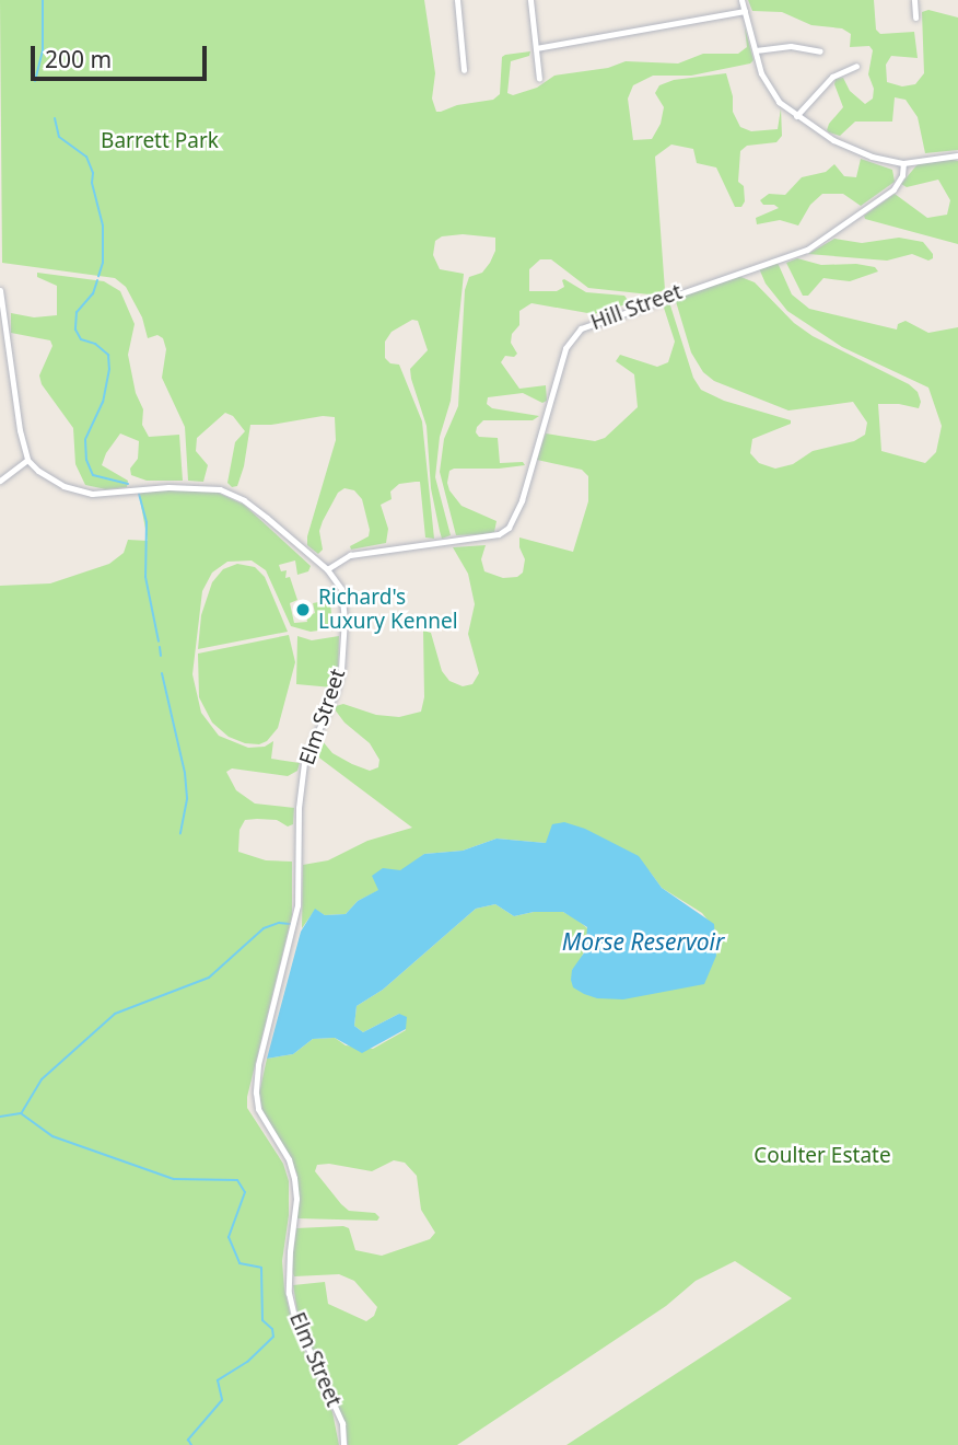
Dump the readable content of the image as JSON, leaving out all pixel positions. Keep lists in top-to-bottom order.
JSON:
{
  "streets": {
    "street": ["Hill Street", "Elm Street"]
  },
  "crossings": [
    ["Hill Street", "Elm Street"]
  ],
  "water": ["Morse Reservoir"],
  "parks": ["Barrett Park", "Coulter Estate"],
  "places": ["Richard's Luxury Kennel"],
  "scale_bar": "200 m"
}
